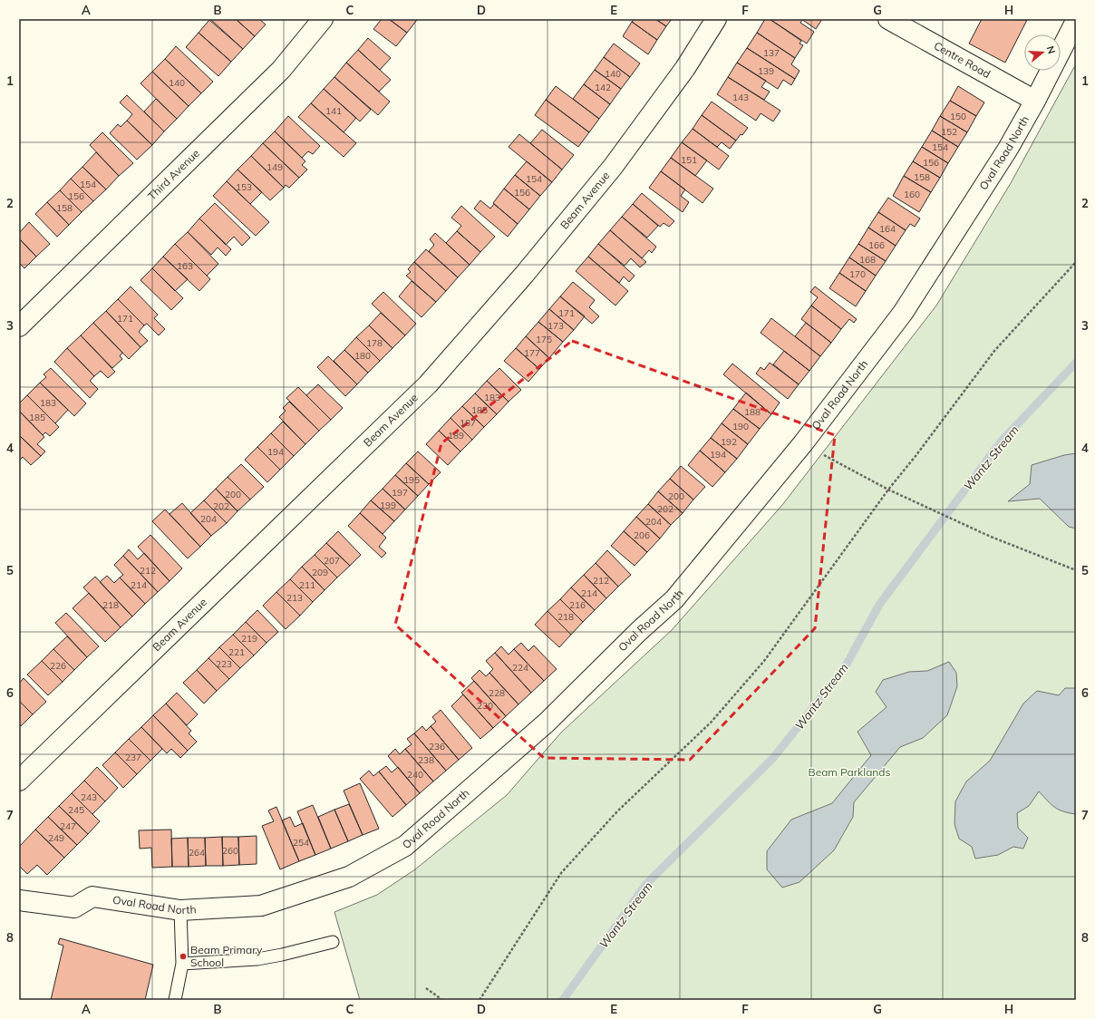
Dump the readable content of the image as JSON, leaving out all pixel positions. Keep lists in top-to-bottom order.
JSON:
{
  "streets": {
    "street": [
      "Centre Road",
      "Oval Road North",
      "Third Avenue",
      "Beam Avenue"
    ]
  },
  "crossings": [
    ["Centre Road", "Oval Road North"]
  ],
  "water": ["Wantz Stream"],
  "parks": ["Beam Parklands"],
  "places": ["Beam Primary School"],
  "house_numbers": [
    "137",
    "139",
    "140",
    "140",
    "142",
    "143",
    "141",
    "150",
    "152",
    "154",
    "151",
    "156",
    "149",
    "158",
    "154",
    "154",
    "153",
    "156",
    "160",
    "156",
    "158",
    "164",
    "166",
    "168",
    "163",
    "170",
    "171",
    "171",
    "173",
    "175",
    "178",
    "177",
    "180",
    "183",
    "183",
    "185",
    "188",
    "185",
    "187",
    "190",
    "189",
    "192",
    "194",
    "194",
    "195",
    "197",
    "200",
    "200",
    "199",
    "202",
    "202",
    "204",
    "204",
    "206",
    "207",
    "212",
    "209",
    "212",
    "214",
    "211",
    "214",
    "213",
    "218",
    "216",
    "218",
    "219",
    "221",
    "223",
    "226",
    "224",
    "228",
    "230",
    "236",
    "237",
    "238",
    "240",
    "243",
    "245",
    "247",
    "249",
    "254",
    "260",
    "264"
  ],
  "north": "right",
  "grid": {
    "columns": [
      "A",
      "B",
      "C",
      "D",
      "E",
      "F",
      "G",
      "H"
    ],
    "rows": [
      "1",
      "2",
      "3",
      "4",
      "5",
      "6",
      "7",
      "8"
    ]
  }
}
